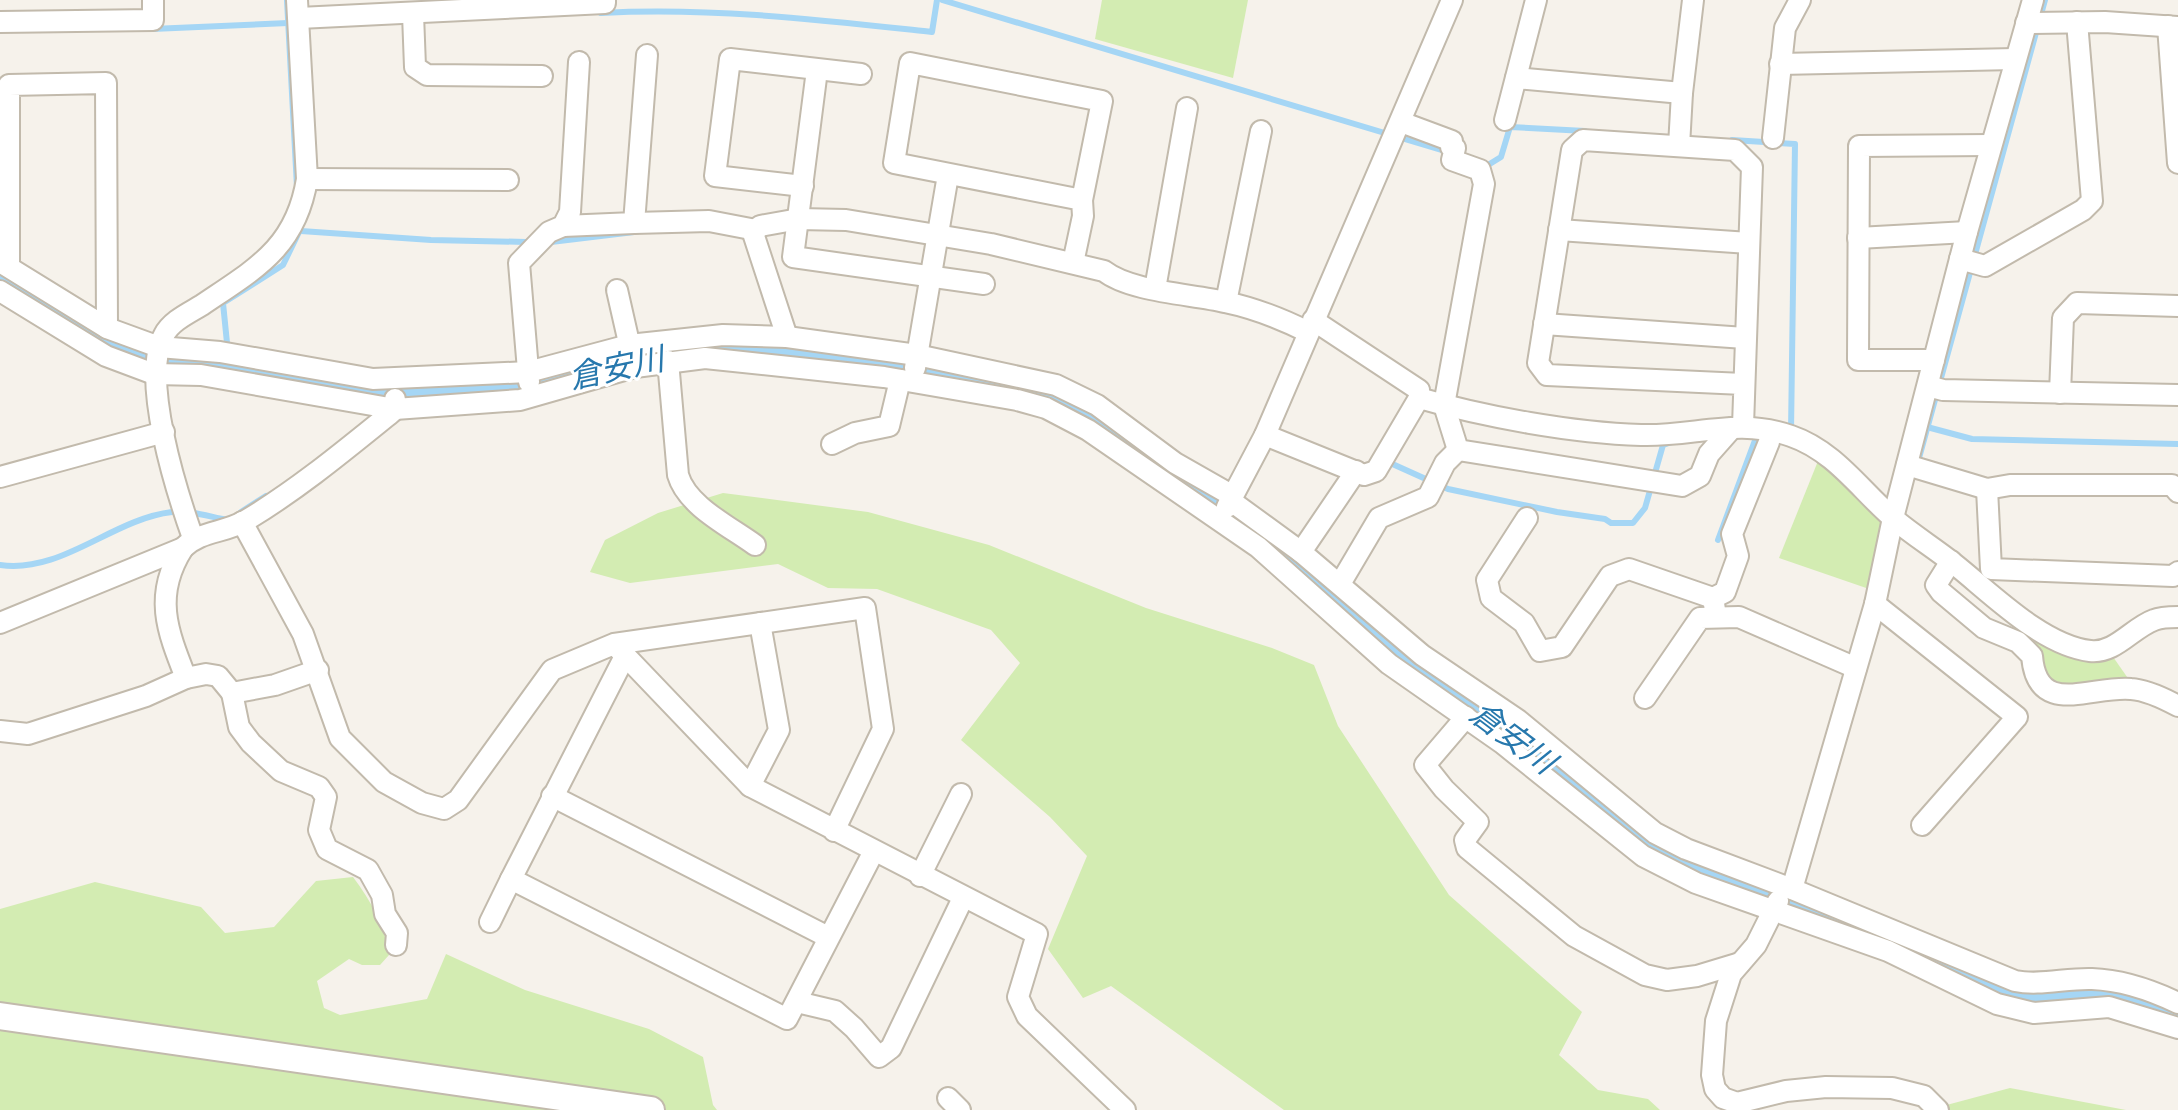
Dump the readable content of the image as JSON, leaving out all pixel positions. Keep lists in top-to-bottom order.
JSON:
{
  "water": ["倉安川"]
}
